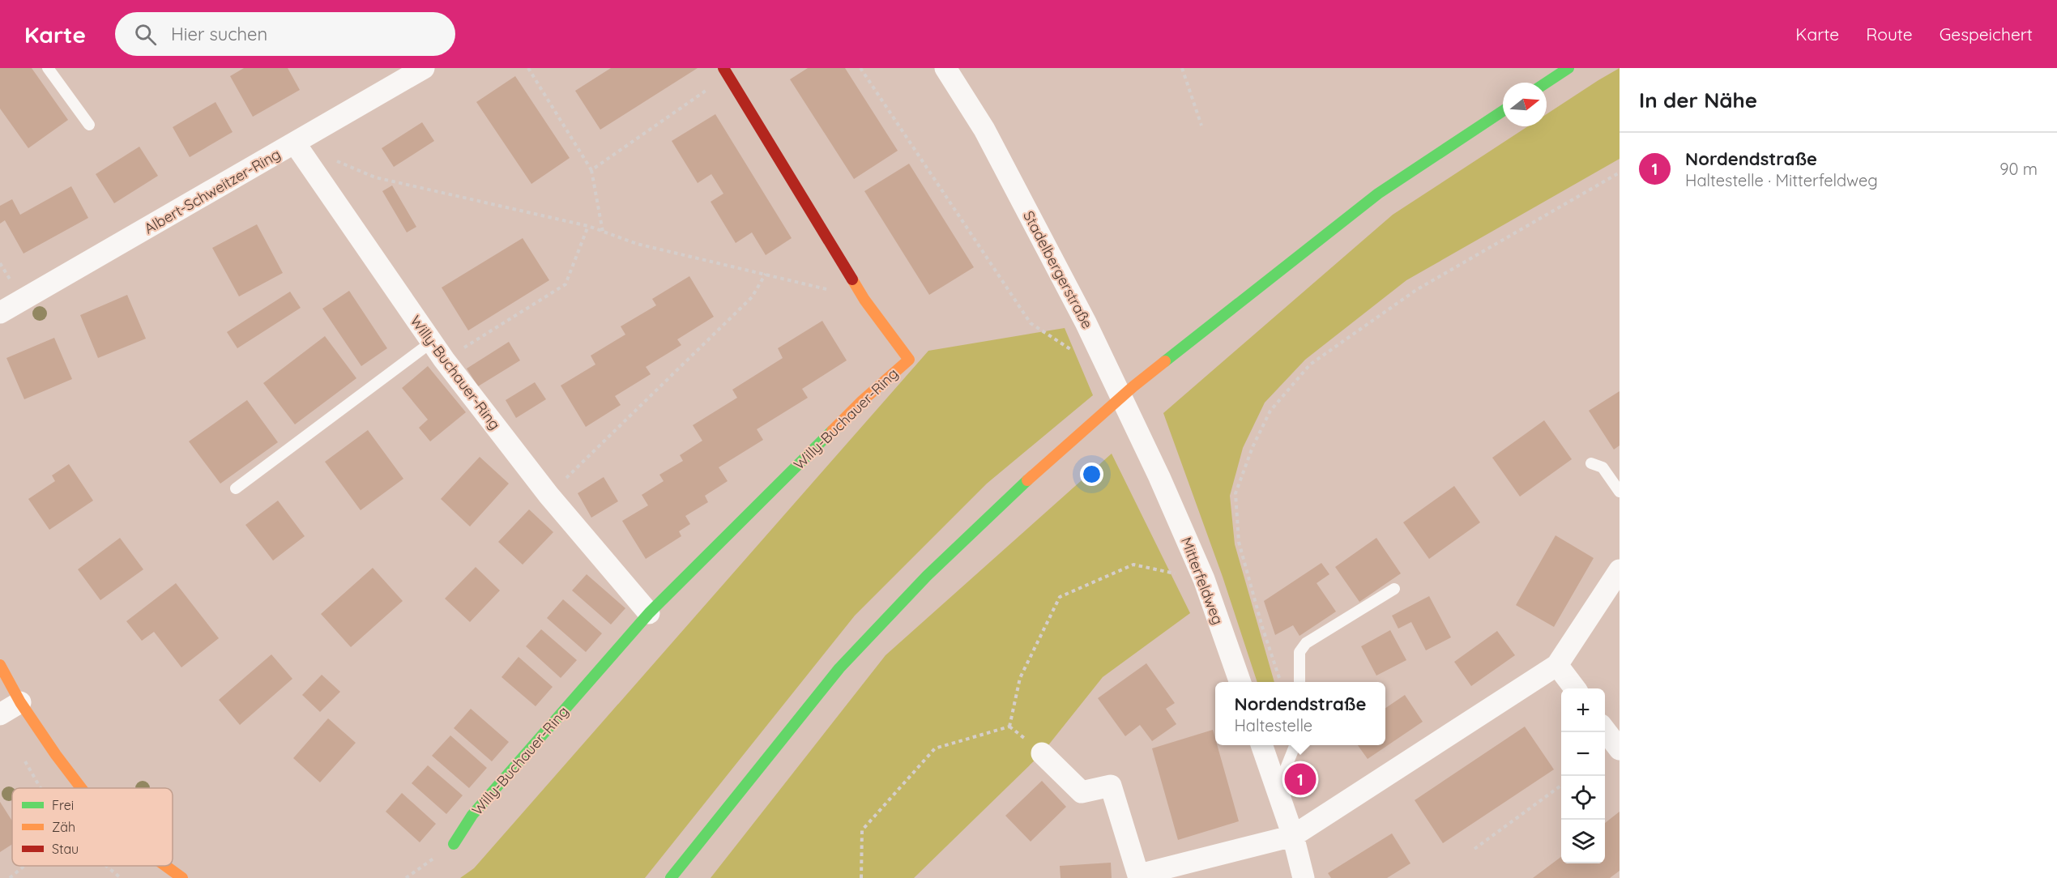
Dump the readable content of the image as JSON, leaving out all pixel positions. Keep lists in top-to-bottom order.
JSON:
{
  "streets": {
    "street": [
      "Albert-Schweitzer-Ring",
      "Stadelbergerstraße",
      "Willy-Buchauer-Ring",
      "Mitterfeldweg"
    ]
  },
  "crossings": [
    ["Albert-Schweitzer-Ring", "Willy-Buchauer-Ring"],
    ["Stadelbergerstraße", "Mitterfeldweg"]
  ],
  "legend": ["Frei", "Zäh", "Stau"],
  "north": "right",
  "page": {
    "header": "Karte",
    "search": "Hier suchen",
    "nav": ["Karte", "Route", "Gespeichert"],
    "heading": "In der Nähe",
    "list": [
      {
        "mark": "1",
        "name": "Nordendstraße",
        "note": "Haltestelle · Mitterfeldweg",
        "value": "90 m"
      }
    ],
    "popup": ["Nordendstraße", "Haltestelle"],
    "map_buttons": ["+", "−"],
    "pins": "1"
  }
}
